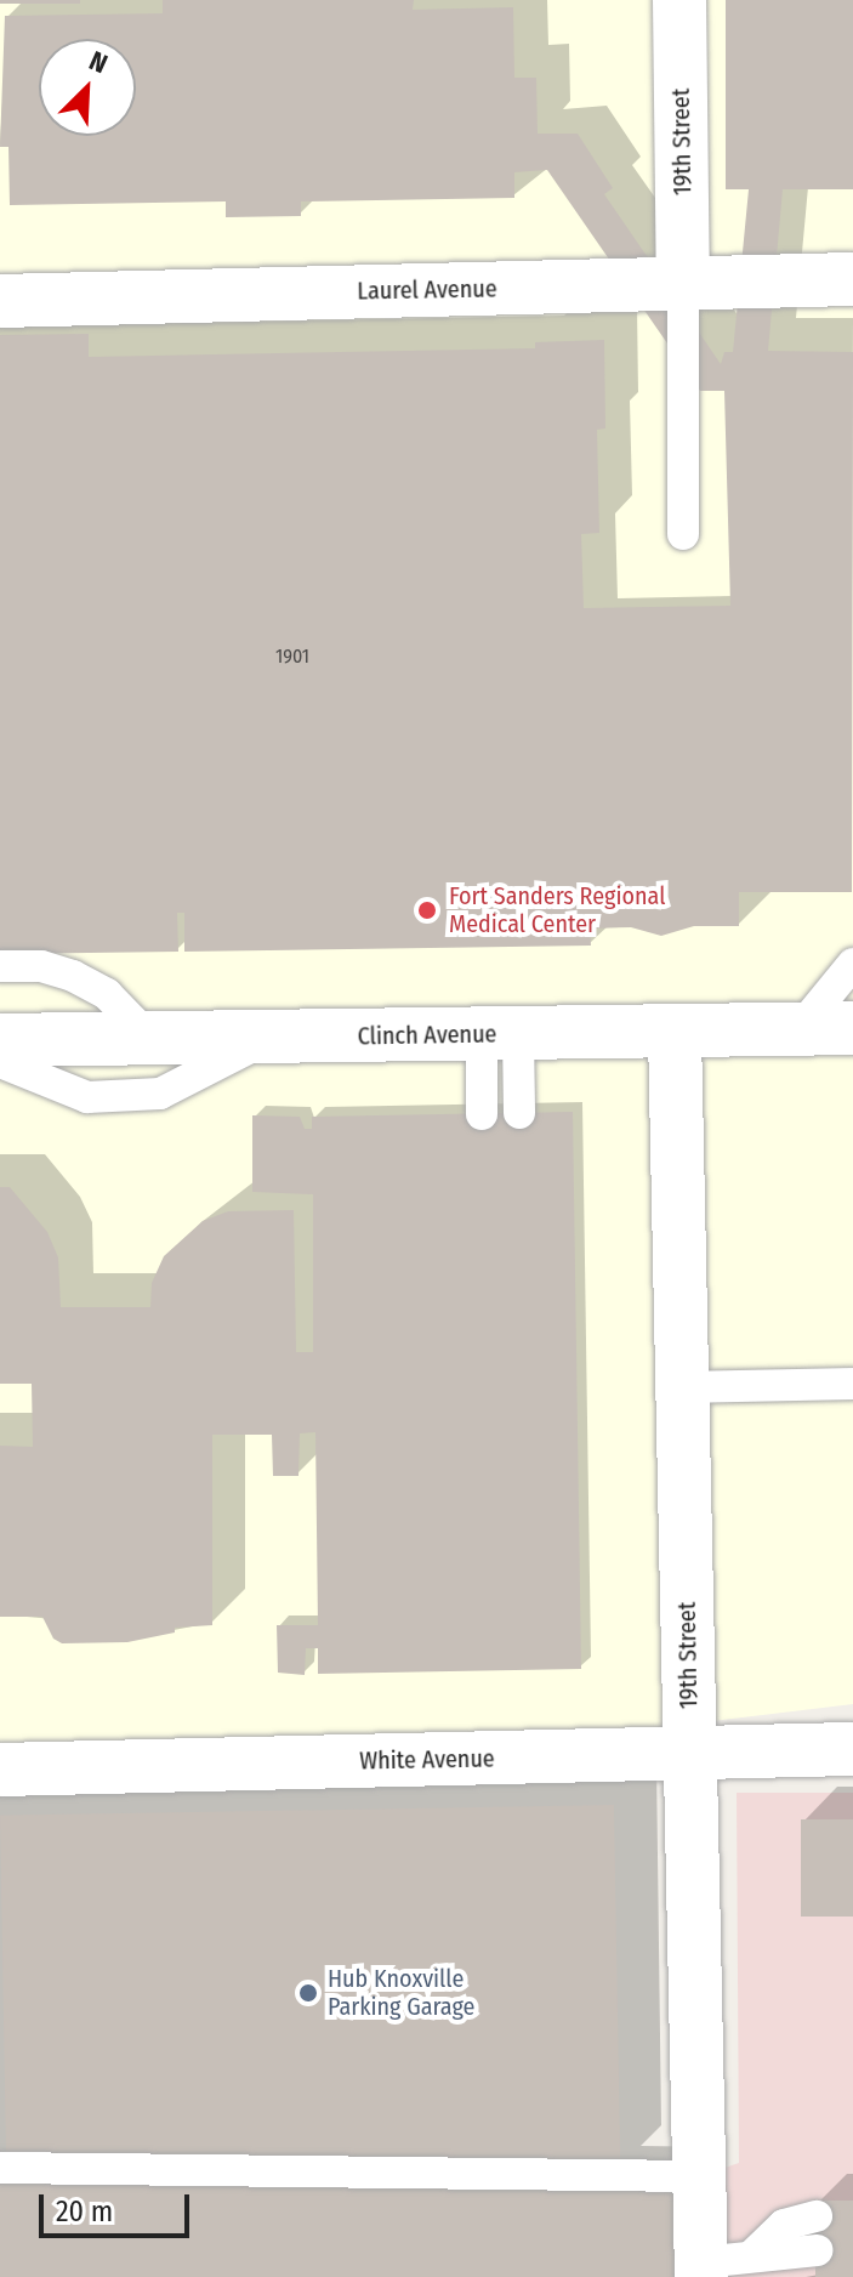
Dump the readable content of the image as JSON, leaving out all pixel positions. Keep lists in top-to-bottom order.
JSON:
{
  "streets": {
    "street": [
      "19th Street",
      "Laurel Avenue",
      "Clinch Avenue",
      "White Avenue"
    ]
  },
  "crossings": [
    ["19th Street", "Laurel Avenue"],
    ["19th Street", "Clinch Avenue"],
    ["19th Street", "White Avenue"]
  ],
  "places": ["Fort Sanders Regional Medical Center", "Hub Knoxville Parking Garage"],
  "house_numbers": ["1901"],
  "scale_bar": "20 m",
  "north": "top right"
}
